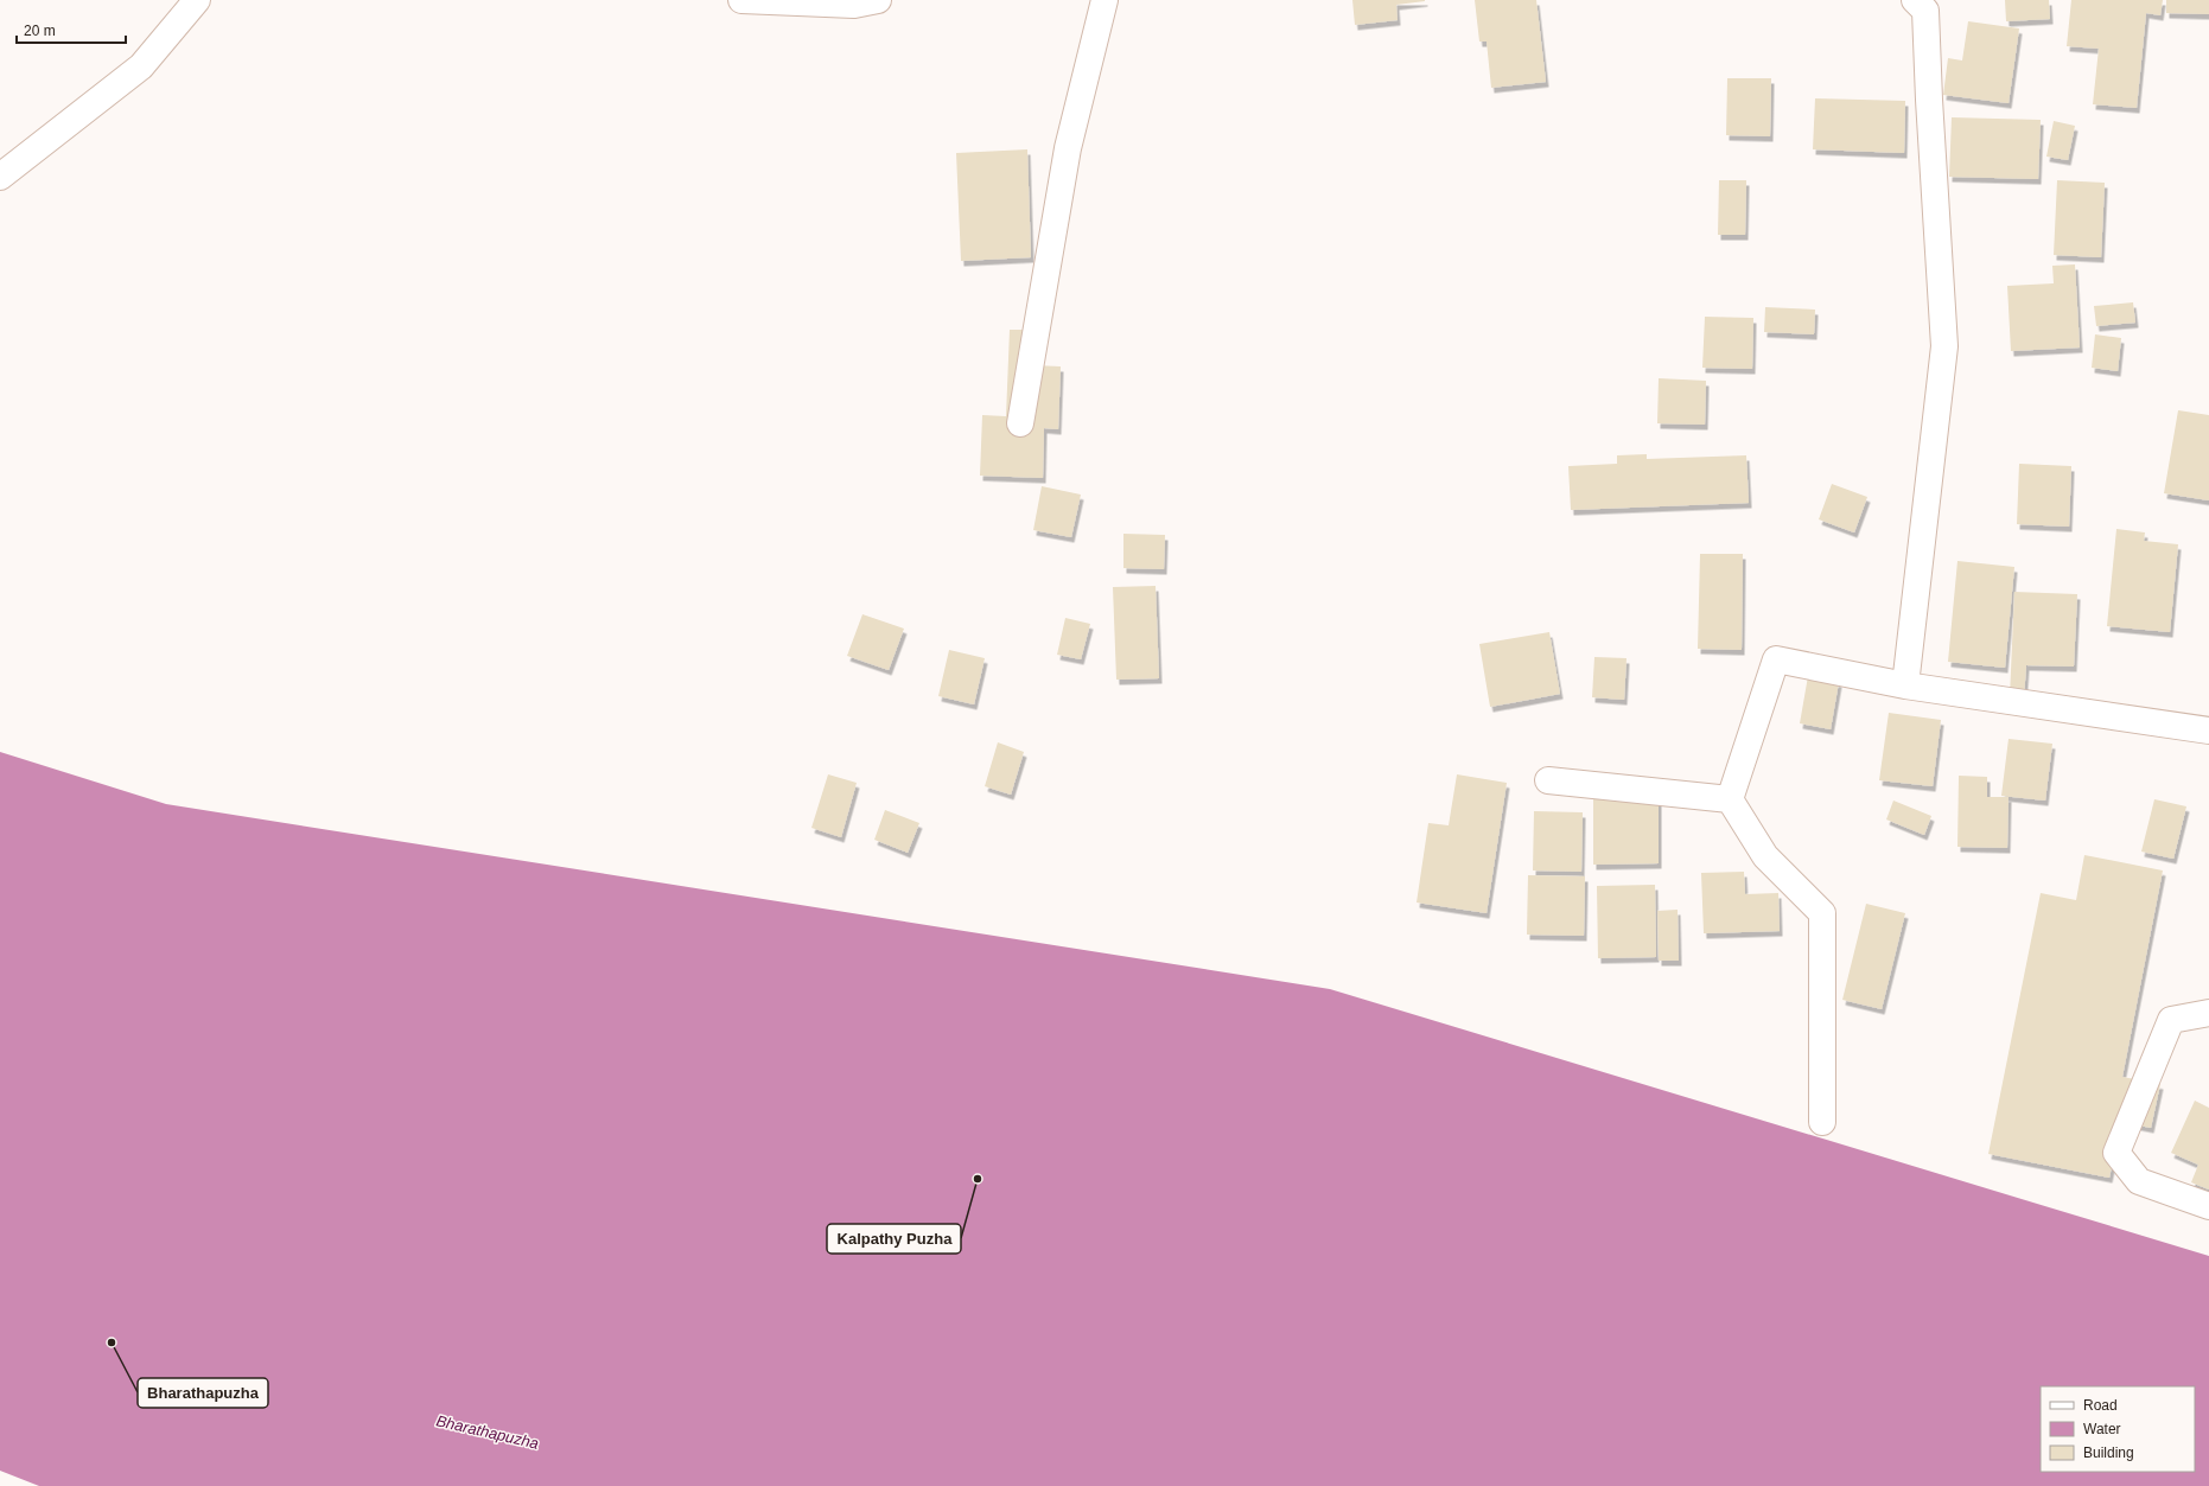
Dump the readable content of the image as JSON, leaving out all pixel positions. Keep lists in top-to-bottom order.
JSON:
{
  "water": ["Bharathapuzha"],
  "places": ["Kalpathy Puzha", "Bharathapuzha"],
  "legend": ["Road", "Water", "Building"],
  "scale_bar": "20 m"
}
